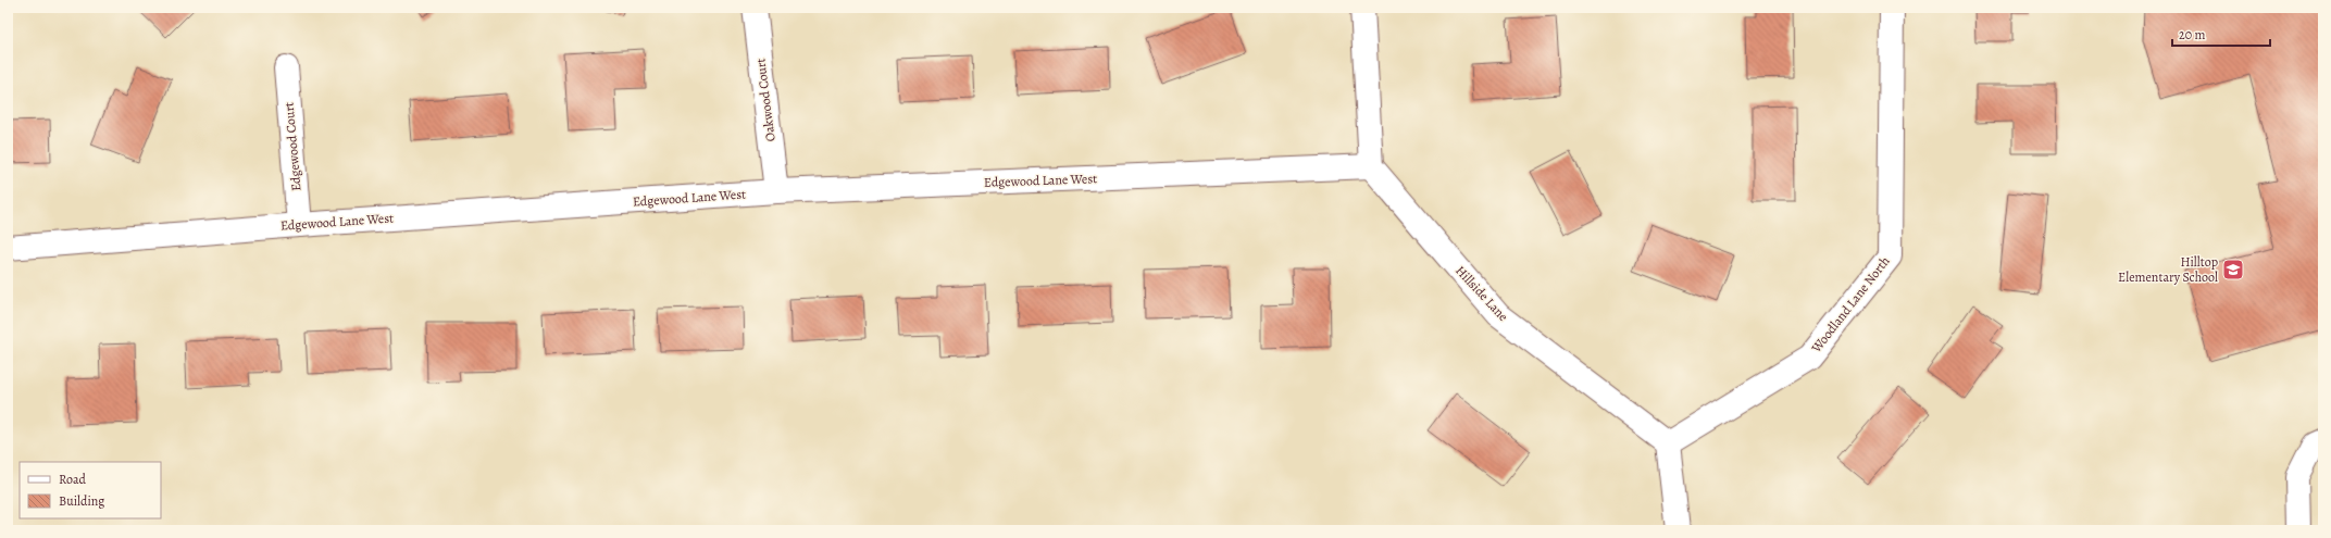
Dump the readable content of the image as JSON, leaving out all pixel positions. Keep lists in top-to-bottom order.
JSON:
{
  "streets": {
    "street": [
      "Oakwood Court",
      "Edgewood Court",
      "Edgewood Lane West",
      "Hillside Lane",
      "Woodland Lane North"
    ]
  },
  "crossings": [
    ["Oakwood Court", "Edgewood Lane West"],
    ["Edgewood Court", "Edgewood Lane West"],
    ["Edgewood Lane West", "Hillside Lane"],
    ["Hillside Lane", "Woodland Lane North"]
  ],
  "places": {
    "school or university": ["Hilltop Elementary School"]
  },
  "legend": ["Road", "Building"],
  "scale_bar": "20 m"
}
